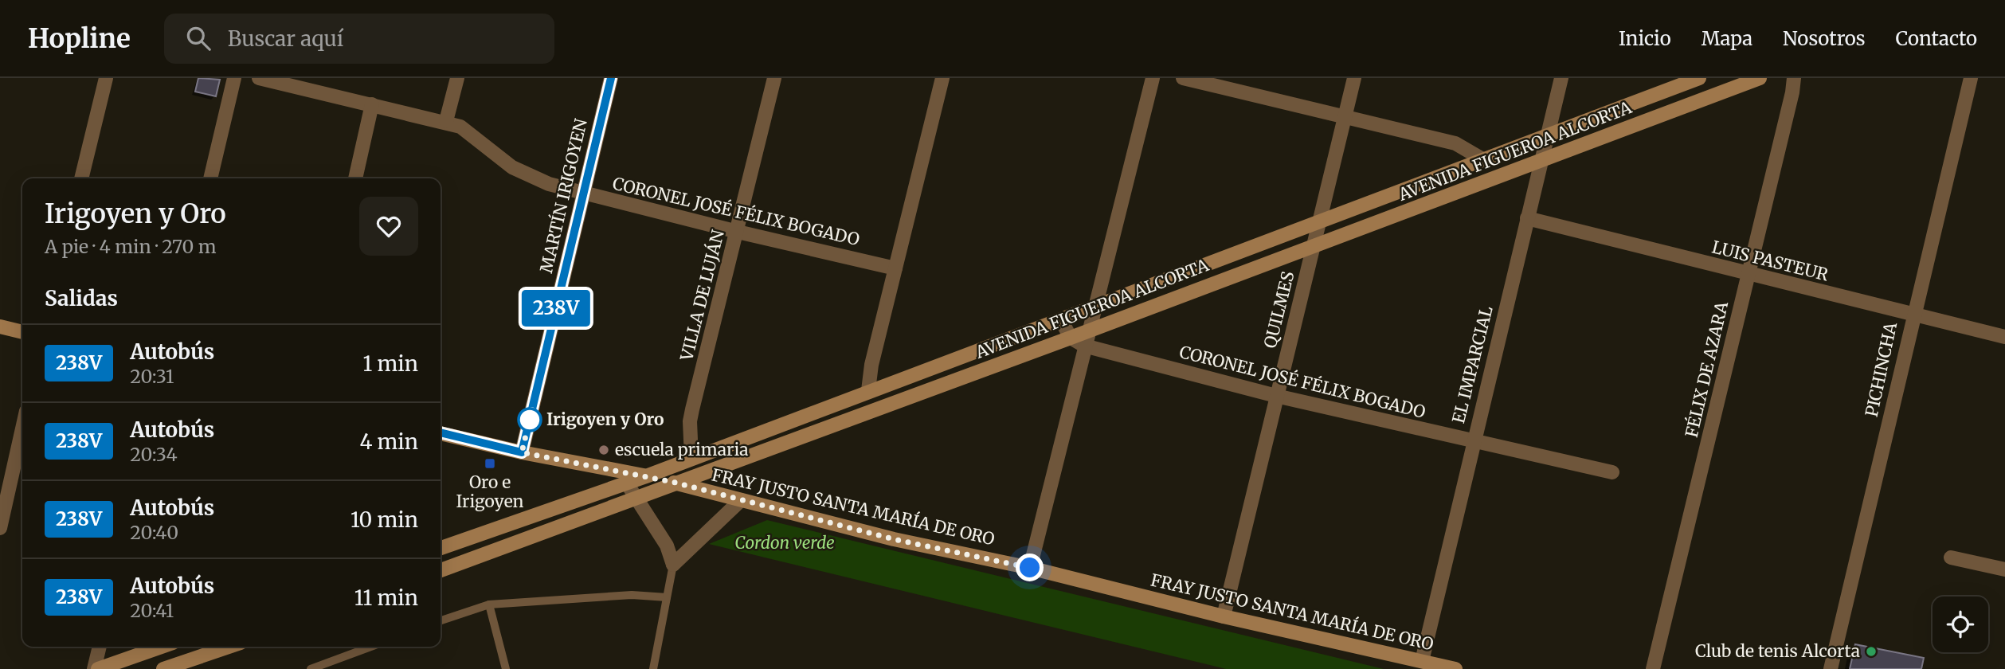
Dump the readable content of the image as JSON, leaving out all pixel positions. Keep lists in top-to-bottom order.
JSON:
{
  "streets": {
    "main road": ["AVENIDA FIGUEROA ALCORTA", "FRAY JUSTO SANTA MARÍA DE ORO"],
    "street": [
      "MARTÍN IRIGOYEN",
      "CORONEL JOSÉ FÉLIX BOGADO",
      "LUIS PASTEUR",
      "VILLA DE LUJÁN",
      "QUILMES",
      "EL IMPARCIAL",
      "FÉLIX DE AZARA",
      "PICHINCHA"
    ]
  },
  "crossings": [
    ["AVENIDA FIGUEROA ALCORTA", "CORONEL JOSÉ FÉLIX BOGADO"],
    ["AVENIDA FIGUEROA ALCORTA", "VILLA DE LUJÁN"],
    ["AVENIDA FIGUEROA ALCORTA", "QUILMES"],
    ["AVENIDA FIGUEROA ALCORTA", "EL IMPARCIAL"],
    ["AVENIDA FIGUEROA ALCORTA", "FRAY JUSTO SANTA MARÍA DE ORO"],
    ["MARTÍN IRIGOYEN", "CORONEL JOSÉ FÉLIX BOGADO"],
    ["MARTÍN IRIGOYEN", "FRAY JUSTO SANTA MARÍA DE ORO"],
    ["CORONEL JOSÉ FÉLIX BOGADO", "VILLA DE LUJÁN"],
    ["CORONEL JOSÉ FÉLIX BOGADO", "QUILMES"],
    ["CORONEL JOSÉ FÉLIX BOGADO", "EL IMPARCIAL"],
    ["LUIS PASTEUR", "EL IMPARCIAL"],
    ["LUIS PASTEUR", "FÉLIX DE AZARA"],
    ["LUIS PASTEUR", "PICHINCHA"],
    ["QUILMES", "FRAY JUSTO SANTA MARÍA DE ORO"],
    ["EL IMPARCIAL", "FRAY JUSTO SANTA MARÍA DE ORO"]
  ],
  "parks": ["Cordon verde"],
  "places": {
    "other": ["Irigoyen y Oro", "escuela primaria", "Club de tenis Alcorta"],
    "transit": ["Oro e Irigoyen"]
  },
  "lines": ["bus line 238V"],
  "page": {
    "header": "Hopline",
    "search": "Buscar aquí",
    "nav": [
      "Inicio",
      "Mapa",
      "Nosotros",
      "Contacto"
    ],
    "on_map": "238V",
    "heading": [
      ["Irigoyen y Oro", "A pie · 4 min · 270 m"],
      "Salidas"
    ],
    "list": [
      {
        "mark": "238V",
        "name": "Autobús",
        "note": "20:31",
        "value": "1 min"
      },
      {
        "mark": "238V",
        "name": "Autobús",
        "note": "20:34",
        "value": "4 min"
      },
      {
        "mark": "238V",
        "name": "Autobús",
        "note": "20:40",
        "value": "10 min"
      },
      {
        "mark": "238V",
        "name": "Autobús",
        "note": "20:41",
        "value": "11 min"
      }
    ]
  }
}
